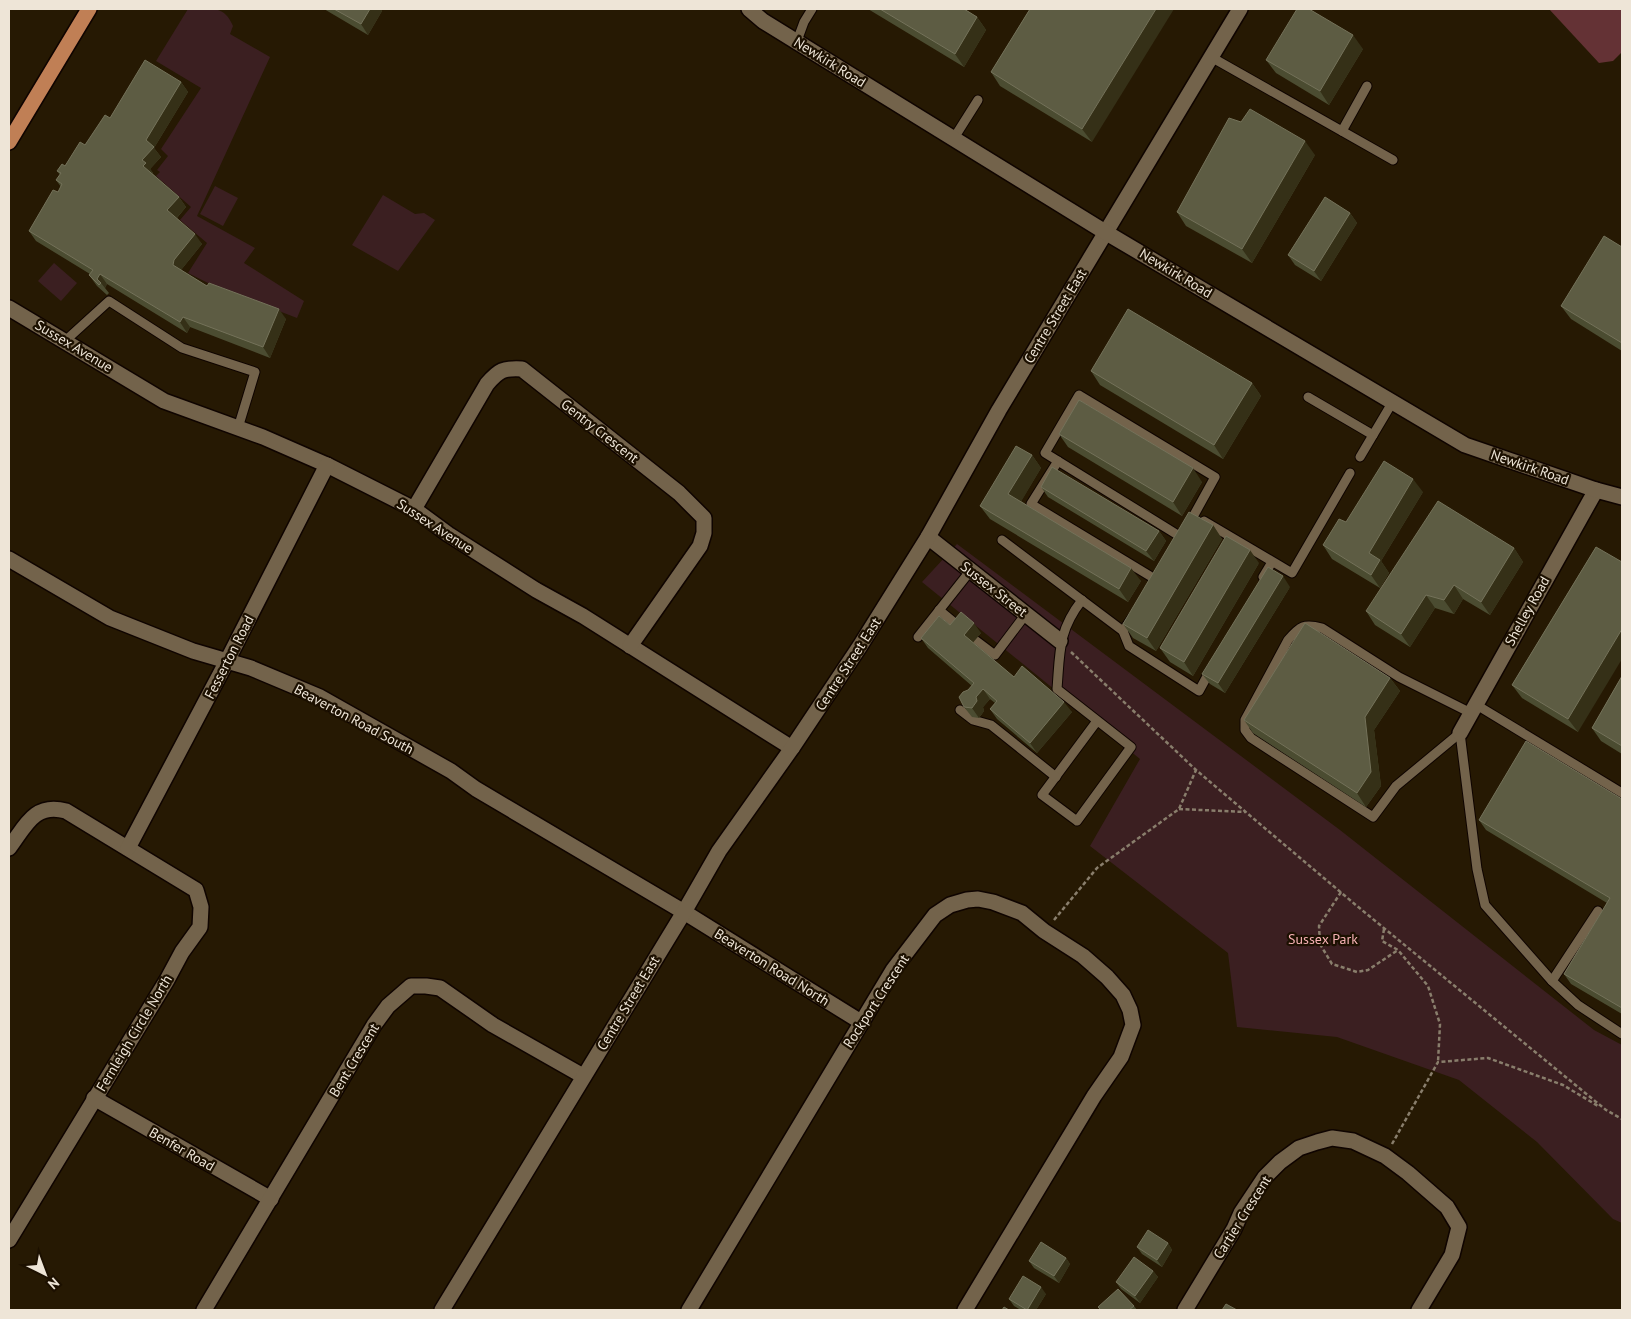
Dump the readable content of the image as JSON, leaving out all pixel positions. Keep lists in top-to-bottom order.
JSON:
{
  "streets": {
    "street": [
      "Newkirk Road",
      "Centre Street East",
      "Sussex Avenue",
      "Gentry Crescent",
      "Sussex Street",
      "Shelley Road",
      "Fesserton Road",
      "Beaverton Road South",
      "Beaverton Road North",
      "Rockport Crescent",
      "Fernleigh Circle North",
      "Bent Crescent",
      "Benfer Road",
      "Cartier Crescent"
    ]
  },
  "crossings": [
    ["Newkirk Road", "Centre Street East"],
    ["Newkirk Road", "Shelley Road"],
    ["Centre Street East", "Sussex Avenue"],
    ["Centre Street East", "Sussex Street"],
    ["Centre Street East", "Beaverton Road South"],
    ["Centre Street East", "Beaverton Road North"],
    ["Centre Street East", "Bent Crescent"],
    ["Sussex Avenue", "Gentry Crescent"],
    ["Sussex Avenue", "Fesserton Road"],
    ["Fesserton Road", "Beaverton Road South"],
    ["Fesserton Road", "Fernleigh Circle North"],
    ["Beaverton Road South", "Beaverton Road North"],
    ["Beaverton Road North", "Rockport Crescent"],
    ["Fernleigh Circle North", "Benfer Road"],
    ["Bent Crescent", "Benfer Road"]
  ],
  "parks": ["Sussex Park"],
  "north": "bottom right"
}
